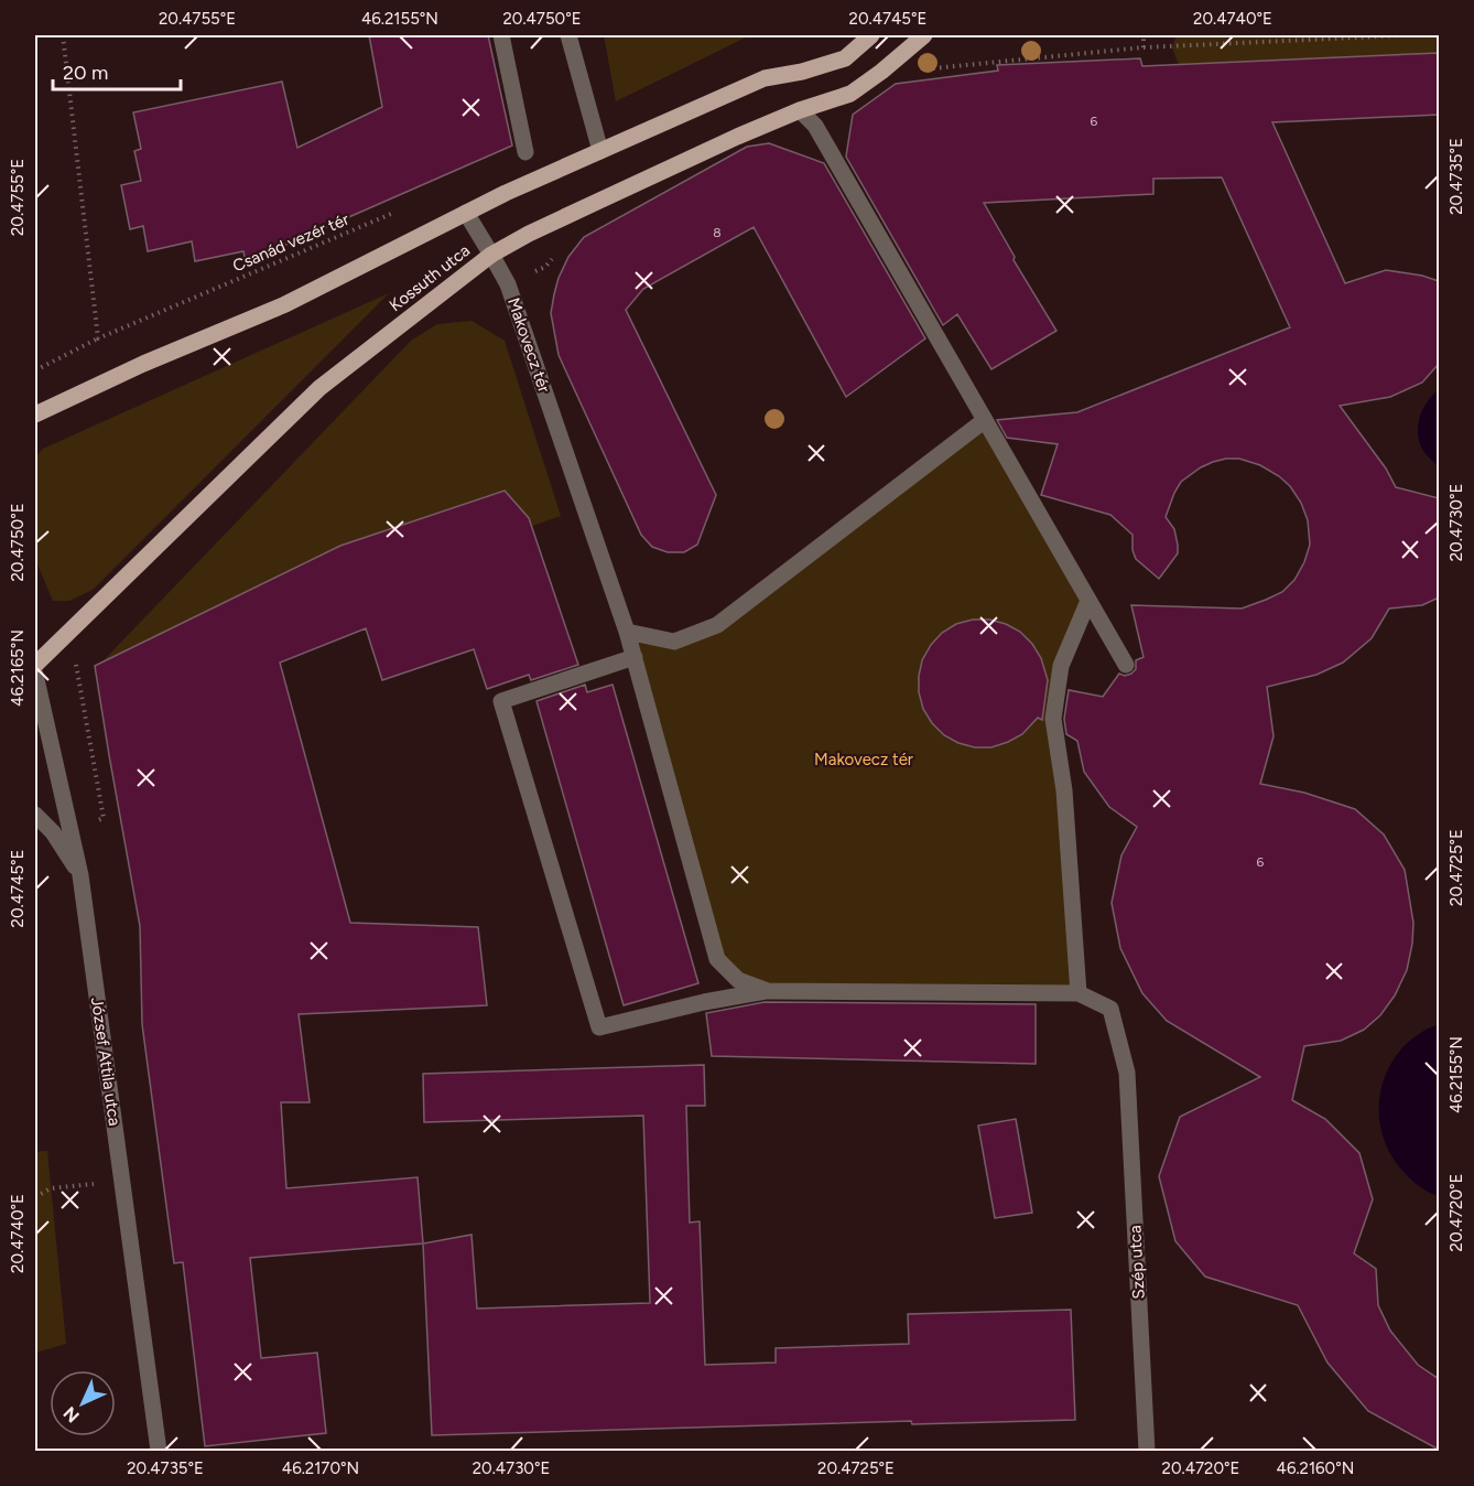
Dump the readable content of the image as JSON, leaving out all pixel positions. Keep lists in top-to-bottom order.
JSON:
{
  "streets": {
    "main road": ["Kossuth utca"],
    "street": ["Makovecz tér", "József Attila utca", "Szép utca"],
    "path": ["Csanád vezér tér"]
  },
  "crossings": [
    ["Kossuth utca", "Makovecz tér"]
  ],
  "parks": ["Makovecz tér"],
  "house_numbers": ["6", "8", "6"],
  "scale_bar": "20 m",
  "north": "bottom left",
  "coordinates": [
    "20.4755°E",
    "46.2155°N",
    "20.4750°E",
    "20.4745°E",
    "20.4740°E",
    "20.4735°E",
    "20.4730°E",
    "46.2165°N",
    "20.4725°E",
    "20.4720°E",
    "46.2170°N",
    "46.2160°N"
  ]
}
